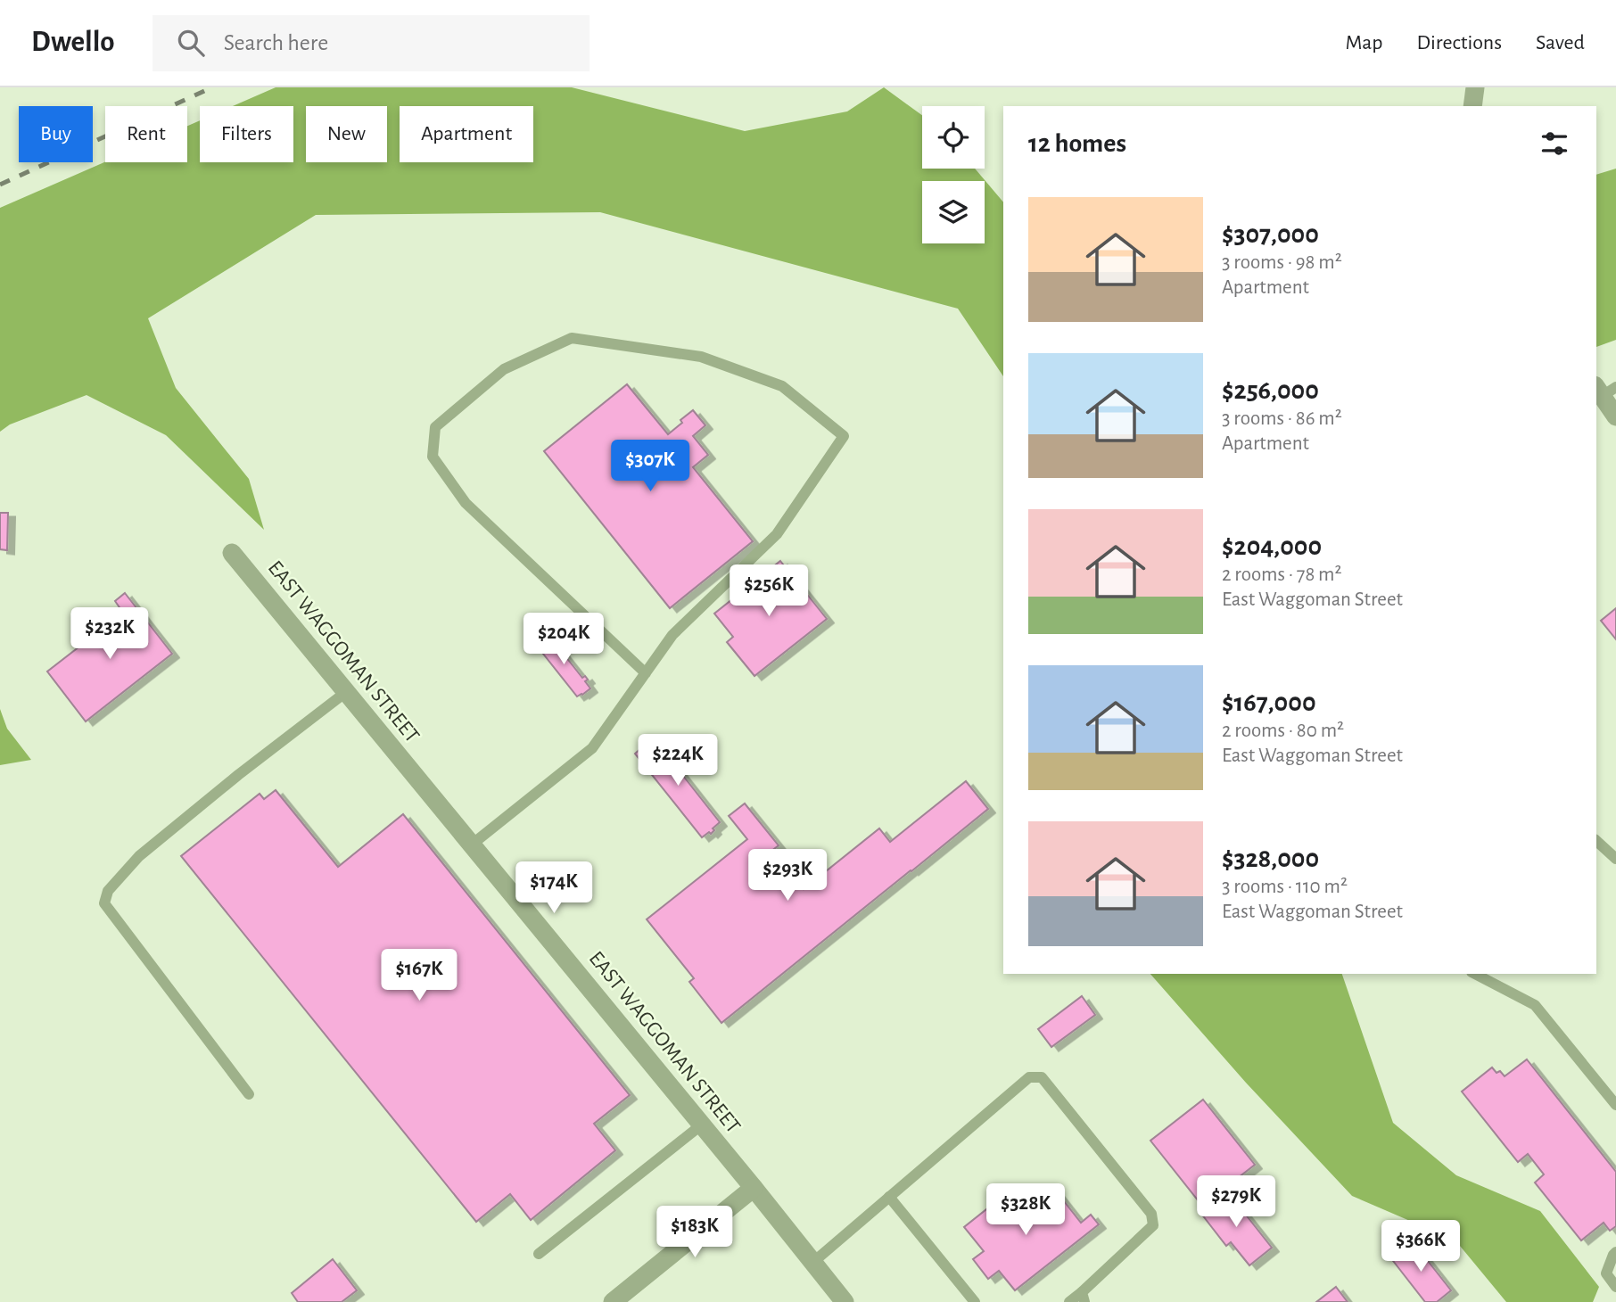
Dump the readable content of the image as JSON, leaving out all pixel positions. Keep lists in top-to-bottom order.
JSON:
{
  "streets": {
    "street": ["EAST WAGGOMAN STREET"]
  },
  "page": {
    "header": "Dwello",
    "search": "Search here",
    "nav": ["Map", "Directions", "Saved"],
    "chip": [
      "Buy",
      "Rent",
      "Filters",
      "New",
      "Apartment"
    ],
    "heading": "12 homes",
    "list": [
      {
        "name": "$307,000",
        "note": "3 rooms · 98 m² · Apartment"
      },
      {
        "name": "$256,000",
        "note": "3 rooms · 86 m² · Apartment"
      },
      {
        "name": "$204,000",
        "note": "2 rooms · 78 m² · East Waggoman Street"
      },
      {
        "name": "$167,000",
        "note": "2 rooms · 80 m² · East Waggoman Street"
      },
      {
        "name": "$328,000",
        "note": "3 rooms · 110 m² · East Waggoman Street"
      }
    ],
    "price": [
      "$307K",
      "$256K",
      "$232K",
      "$204K",
      "$224K",
      "$293K",
      "$174K",
      "$167K",
      "$279K",
      "$328K",
      "$183K",
      "$366K"
    ]
  }
}
